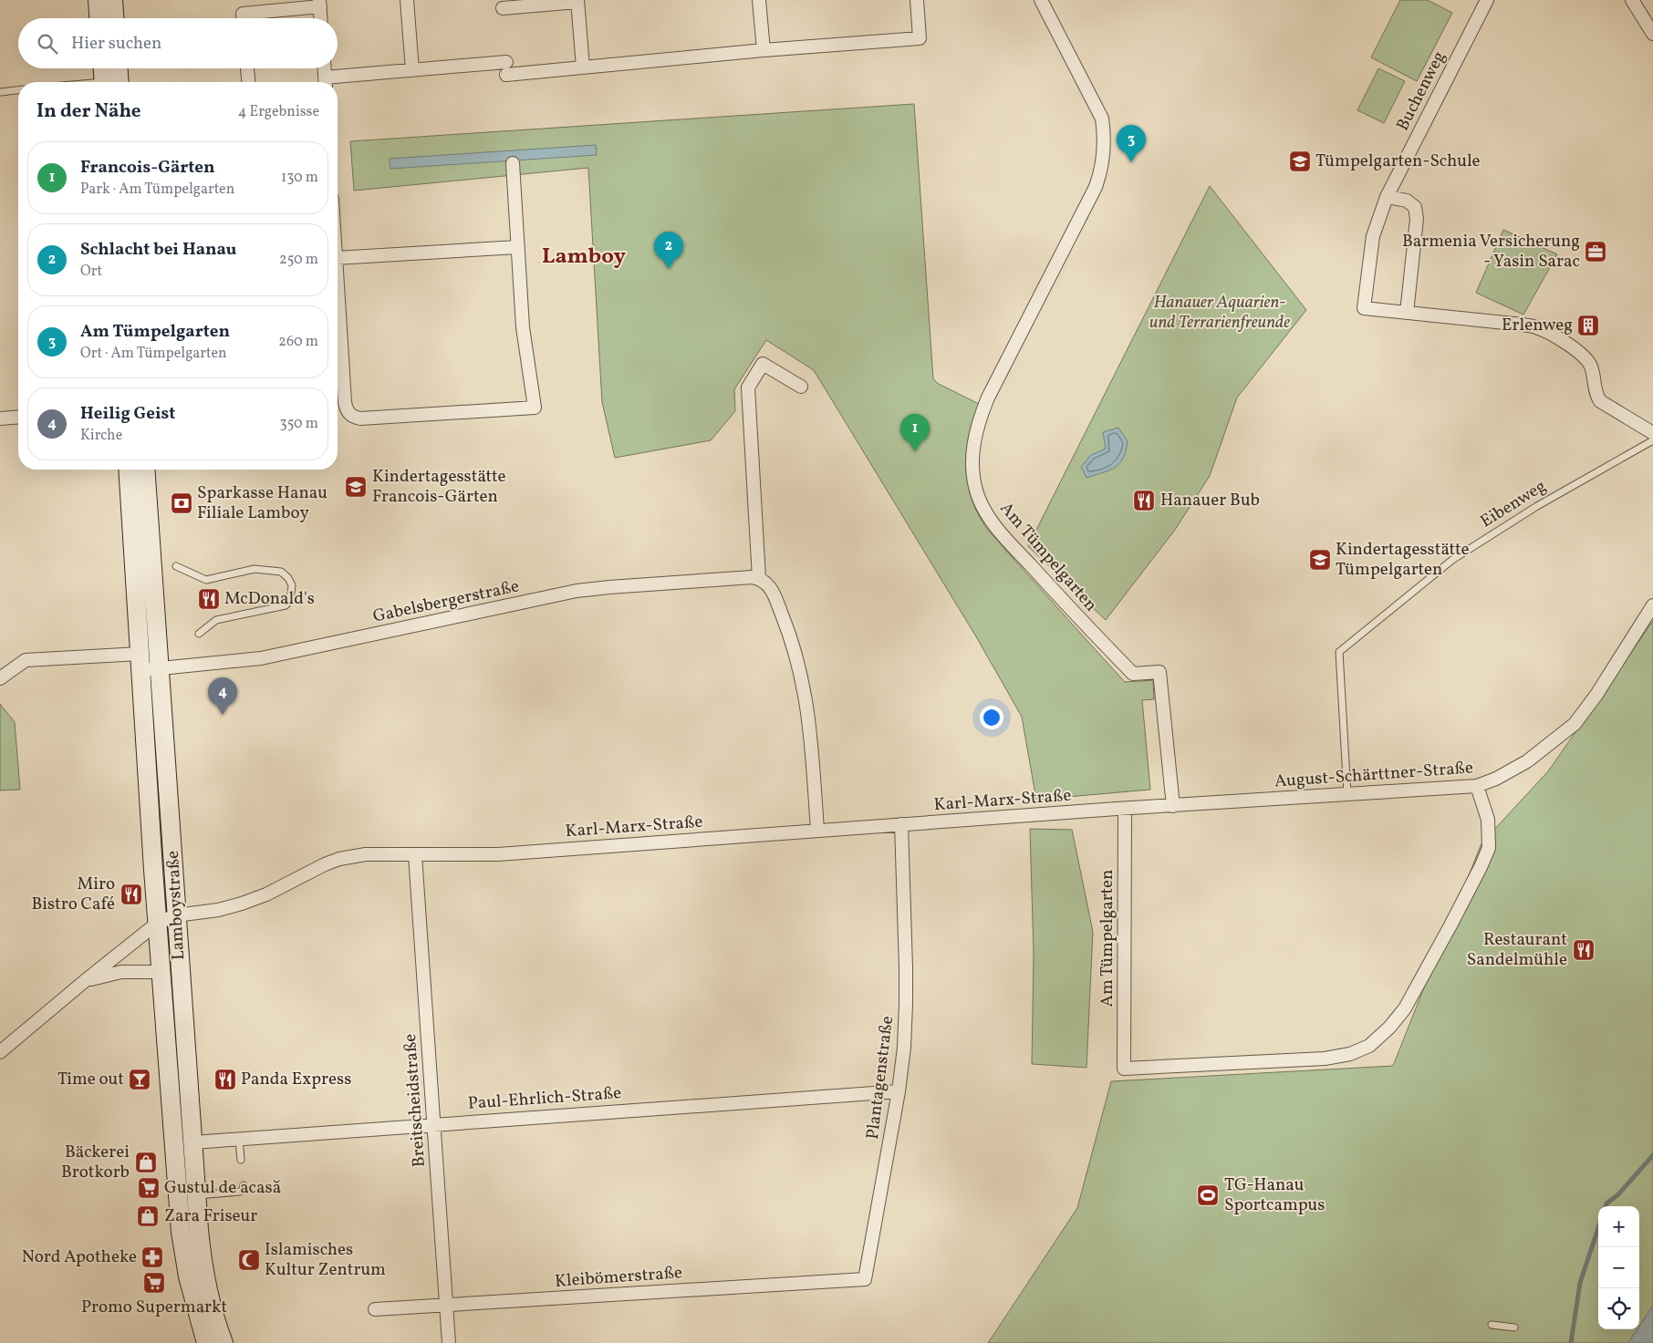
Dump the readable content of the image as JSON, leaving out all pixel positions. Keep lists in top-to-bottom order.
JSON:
{
  "streets": {
    "main road": ["Lamboystraße"],
    "street": [
      "Buchenweg",
      "Am Tümpelgarten",
      "Gabelsbergerstraße",
      "August-Schärttner-Straße",
      "Karl-Marx-Straße",
      "Plantagenstraße",
      "Paul-Ehrlich-Straße",
      "Breitscheidstraße",
      "Kleibömerstraße"
    ],
    "lane": ["Eibenweg"]
  },
  "crossings": [
    ["Eibenweg", "August-Schärttner-Straße"],
    ["Am Tümpelgarten", "August-Schärttner-Straße"],
    ["Am Tümpelgarten", "Karl-Marx-Straße"],
    ["Gabelsbergerstraße", "Lamboystraße"],
    ["August-Schärttner-Straße", "Karl-Marx-Straße"],
    ["Karl-Marx-Straße", "Lamboystraße"],
    ["Karl-Marx-Straße", "Plantagenstraße"],
    ["Karl-Marx-Straße", "Breitscheidstraße"],
    ["Lamboystraße", "Paul-Ehrlich-Straße"],
    ["Plantagenstraße", "Paul-Ehrlich-Straße"],
    ["Plantagenstraße", "Kleibömerstraße"],
    ["Paul-Ehrlich-Straße", "Breitscheidstraße"],
    ["Breitscheidstraße", "Kleibömerstraße"]
  ],
  "districts": ["Lamboy"],
  "parks": ["Hanauer Aquarien- und Terrarienfreunde"],
  "places": {
    "school or university": ["Tümpelgarten-Schule", "Kindertagesstätte Francois-Gärten", "Kindertagesstätte Tümpelgarten"],
    "office": ["Barmenia Versicherung - Yasin Sarac"],
    "building": ["Erlenweg"],
    "restaurant": [
      "Hanauer Bub",
      "McDonald's",
      "Miro Bistro Café",
      "Restaurant Sandelmühle",
      "Panda Express"
    ],
    "bank": ["Sparkasse Hanau Filiale Lamboy"],
    "bar": ["Time out"],
    "shop": ["Bäckerei Brotkorb", "Zara Friseur"],
    "supermarket": ["Gustul de acasă", "Promo Supermarkt"],
    "sports": ["TG-Hanau Sportcampus"],
    "pharmacy": ["Nord Apotheke"],
    "mosque": ["Islamisches Kultur Zentrum"]
  },
  "page": {
    "search": "Hier suchen",
    "heading": ["In der Nähe", "4 Ergebnisse"],
    "pins": [
      "3",
      "2",
      "1",
      "4"
    ],
    "list": [
      {
        "mark": "1",
        "name": "Francois-Gärten",
        "note": "Park · Am Tümpelgarten",
        "value": "130 m"
      },
      {
        "mark": "2",
        "name": "Schlacht bei Hanau",
        "note": "Ort",
        "value": "250 m"
      },
      {
        "mark": "3",
        "name": "Am Tümpelgarten",
        "note": "Ort · Am Tümpelgarten",
        "value": "260 m"
      },
      {
        "mark": "4",
        "name": "Heilig Geist",
        "note": "Kirche",
        "value": "350 m"
      }
    ],
    "map_buttons": ["+", "−"]
  }
}
